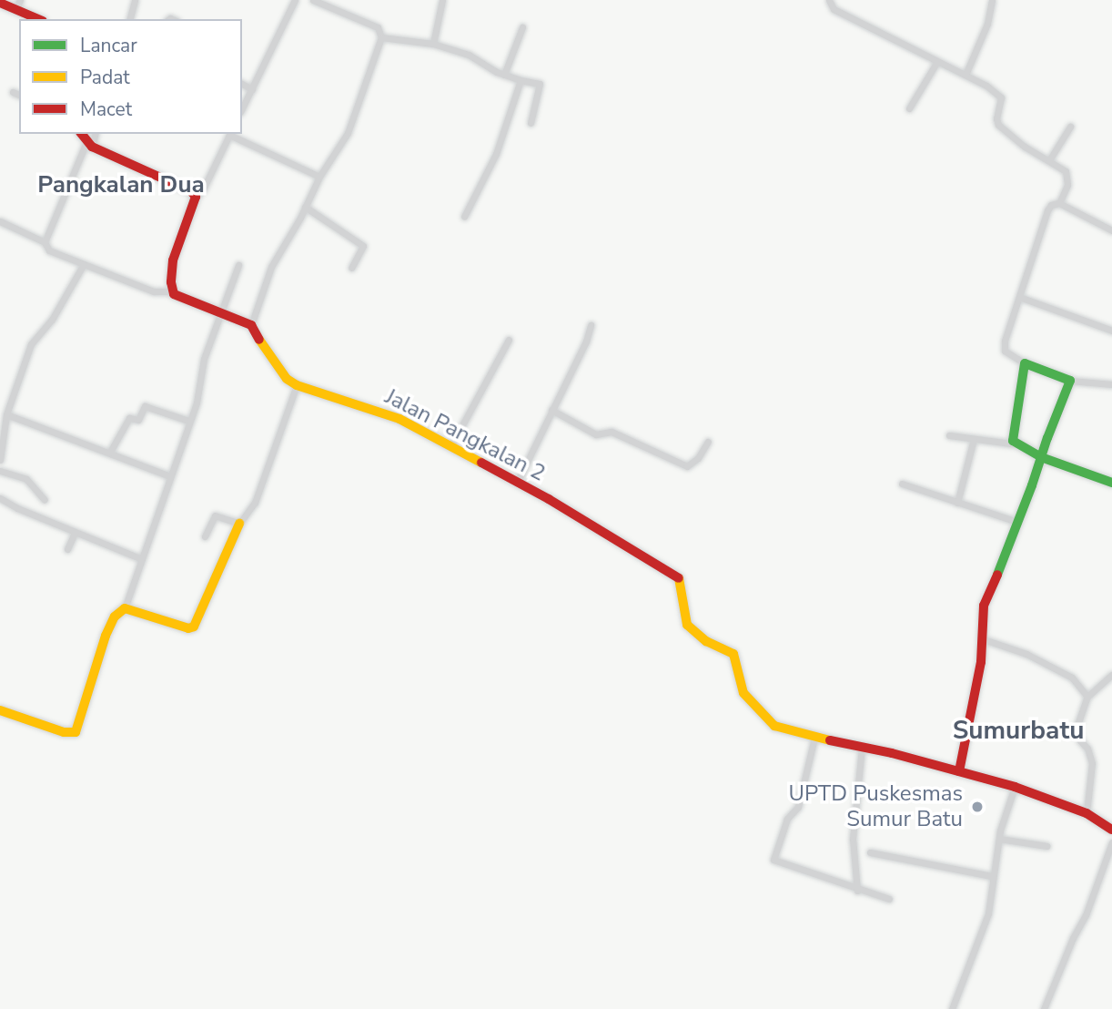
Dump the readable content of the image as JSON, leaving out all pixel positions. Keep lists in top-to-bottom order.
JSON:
{
  "streets": {
    "street": ["Jalan Pangkalan 2"]
  },
  "districts": ["Pangkalan Dua", "Sumurbatu"],
  "places": ["UPTD Puskesmas Sumur Batu"],
  "legend": ["Lancar", "Padat", "Macet"]
}
